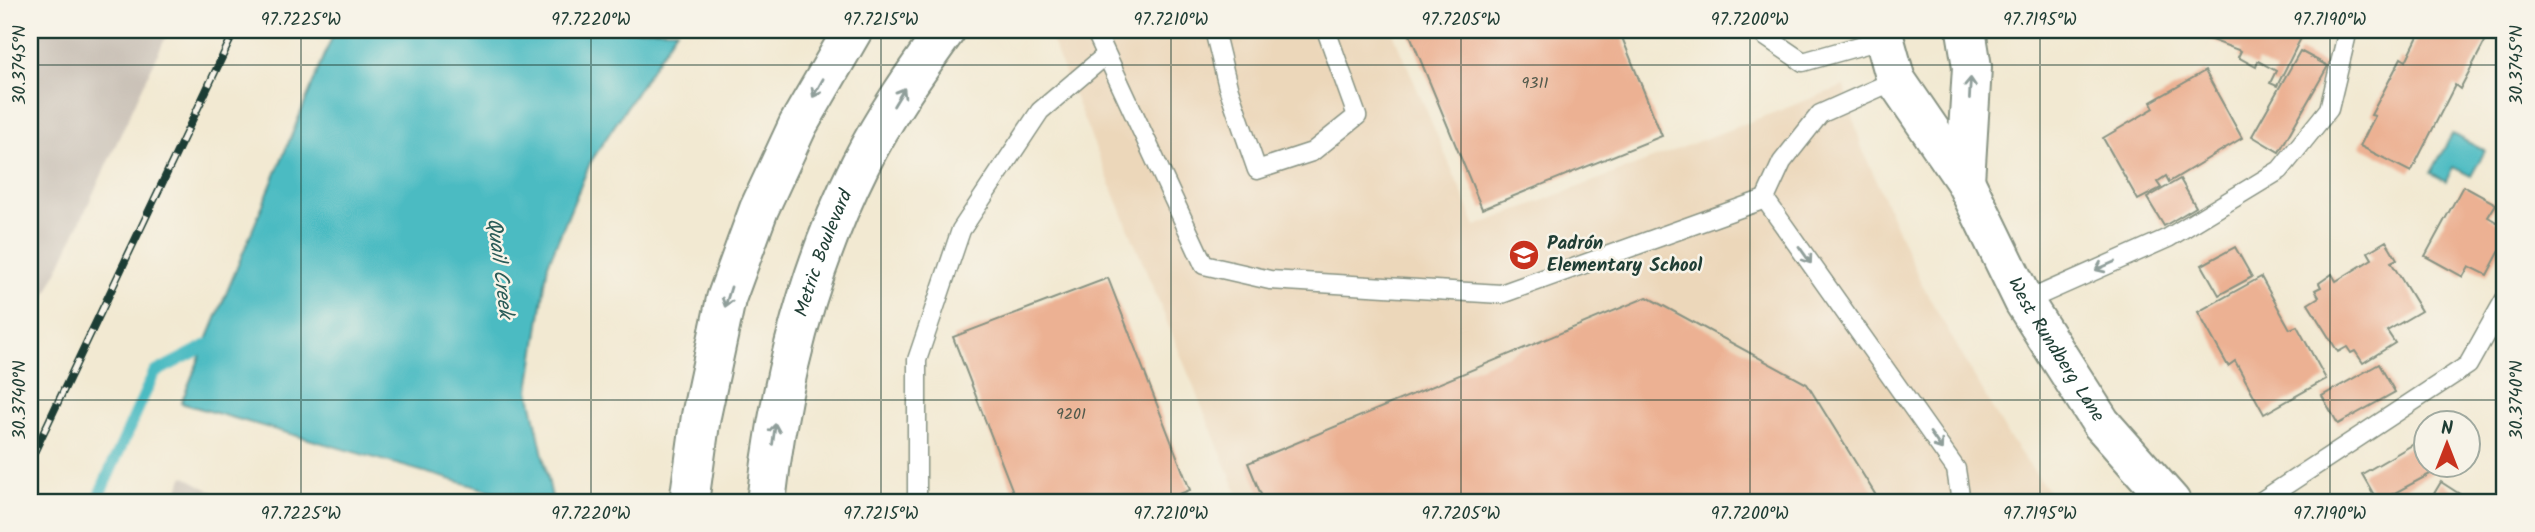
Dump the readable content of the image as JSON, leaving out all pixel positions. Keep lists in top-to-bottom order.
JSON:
{
  "streets": {
    "main road": ["Metric Boulevard", "West Rundberg Lane"]
  },
  "water": ["Quail Creek"],
  "places": {
    "school or university": ["Padrón Elementary School"]
  },
  "house_numbers": ["9311", "9201"],
  "north": "top",
  "coordinates": [
    "97.7225°W",
    "97.7220°W",
    "97.7215°W",
    "97.7210°W",
    "97.7205°W",
    "97.7200°W",
    "97.7195°W",
    "97.7190°W",
    "30.3745°N",
    "30.3740°N"
  ]
}
